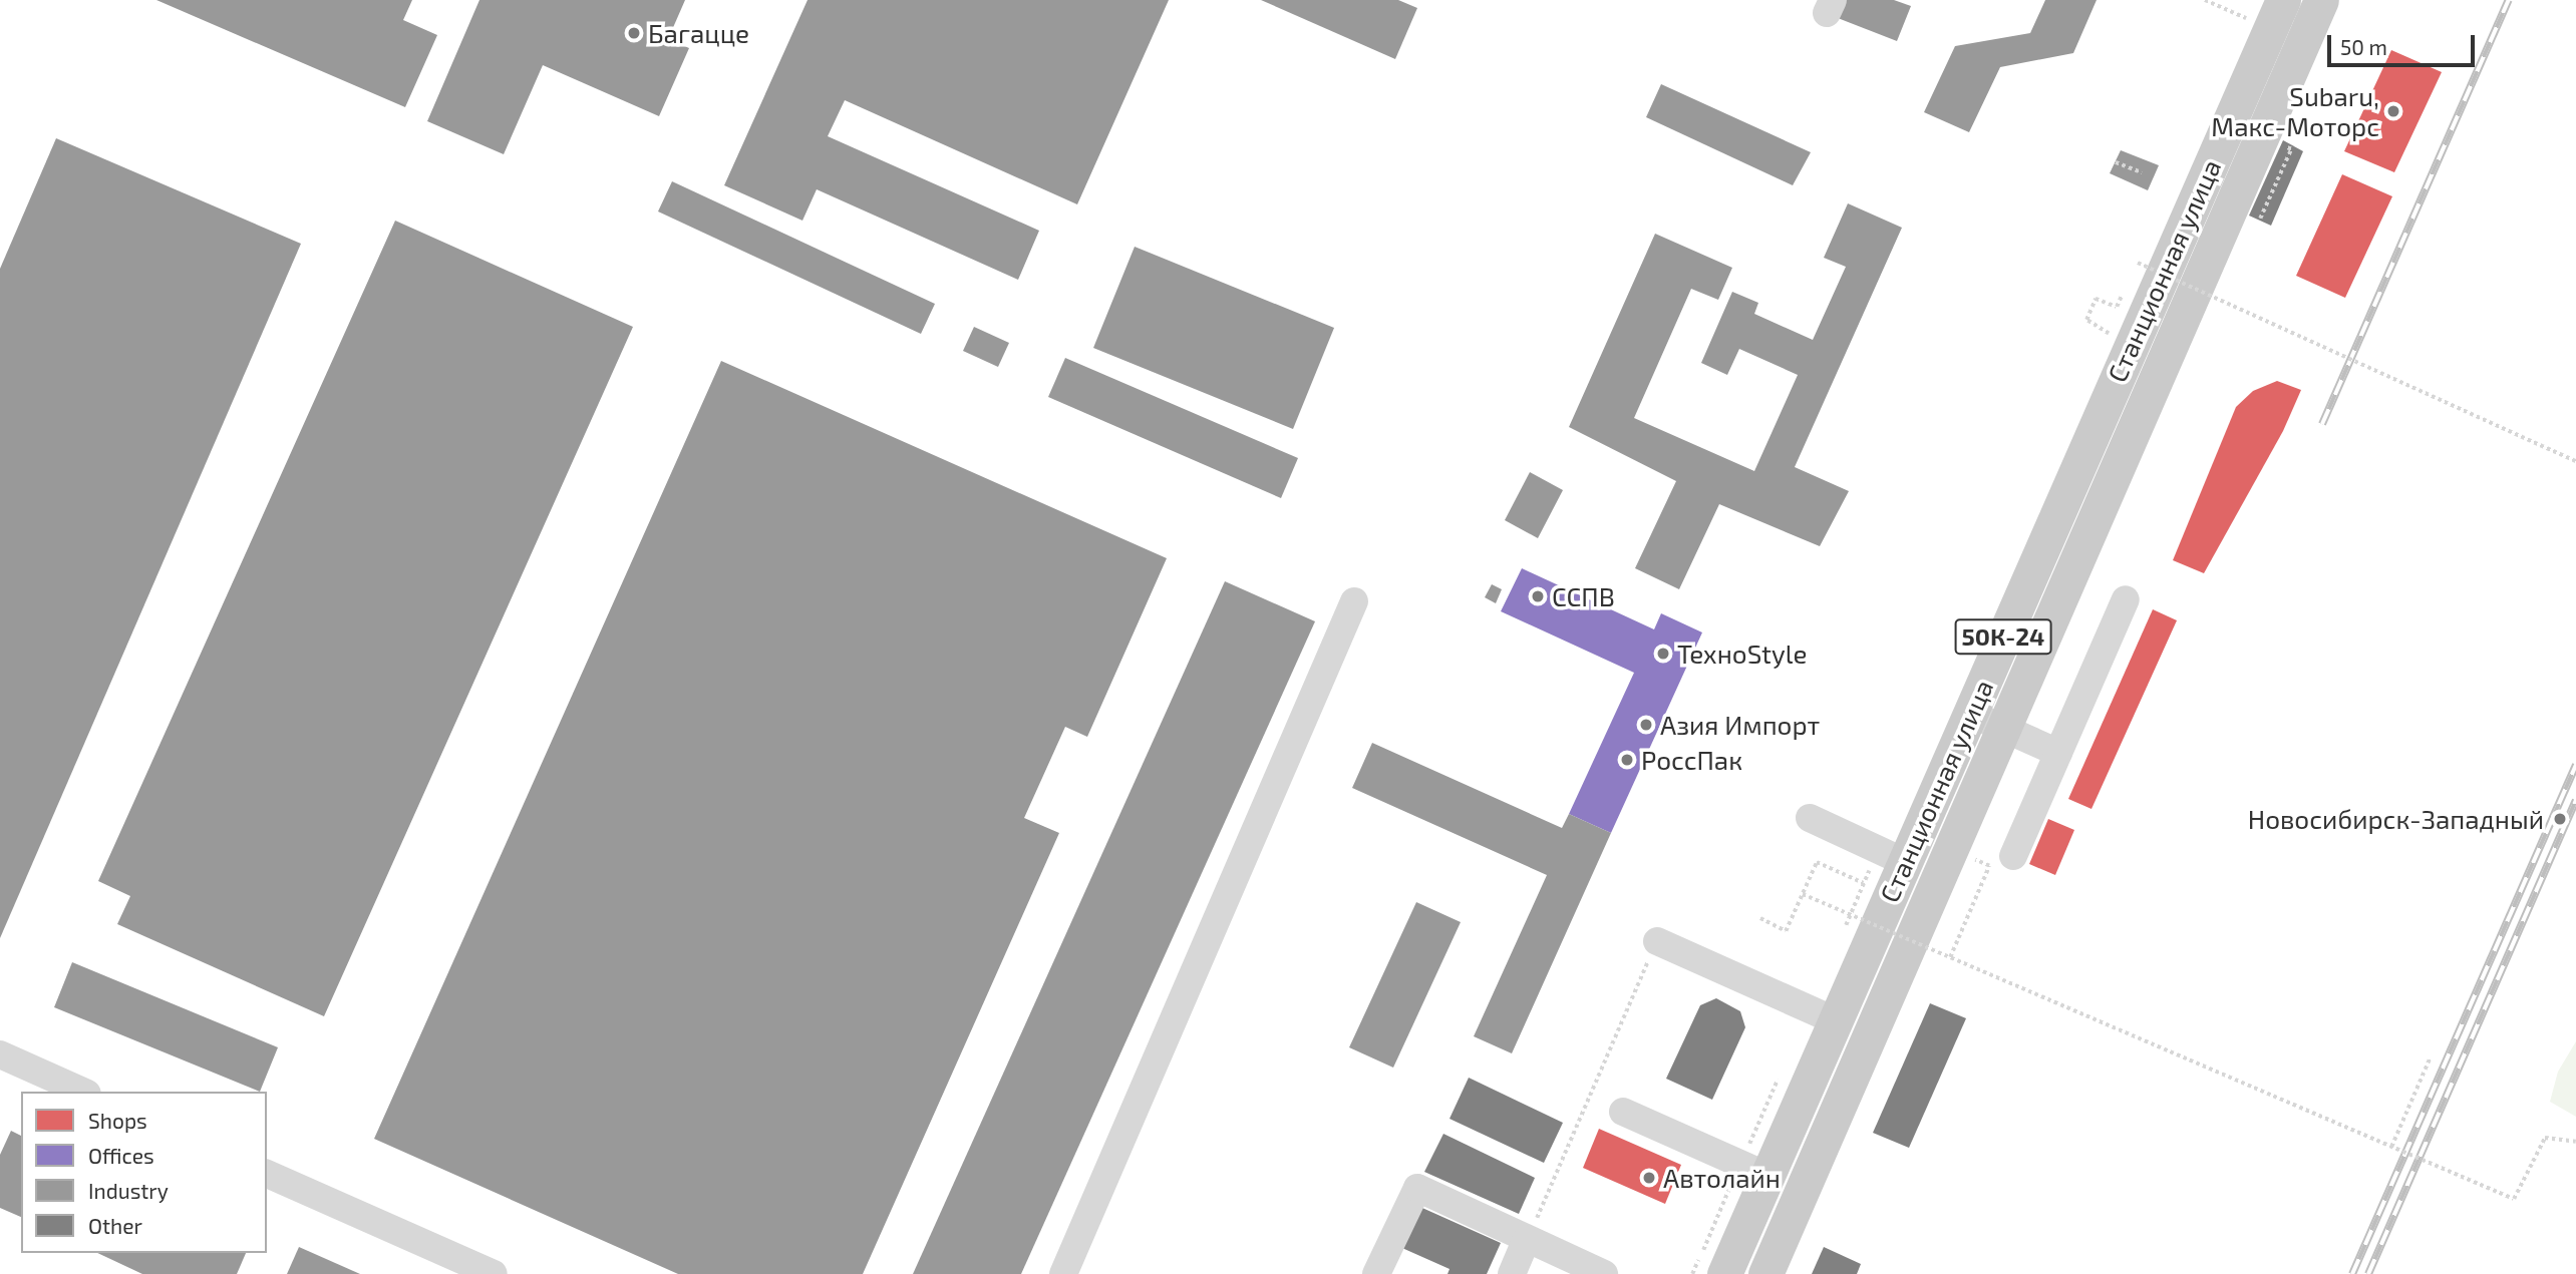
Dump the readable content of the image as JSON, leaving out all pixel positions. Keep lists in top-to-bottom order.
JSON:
{
  "streets": {
    "main road": ["Станционная улица", "50К-24"]
  },
  "places": [
    "Багацце",
    "Subaru, Макс-Моторс",
    "ССПВ",
    "ТехноStyle",
    "Азия Импорт",
    "РоссПак",
    "Новосибирск-Западный",
    "Автолайн"
  ],
  "legend": [
    "Shops",
    "Offices",
    "Industry",
    "Other"
  ],
  "scale_bar": "50 m"
}
